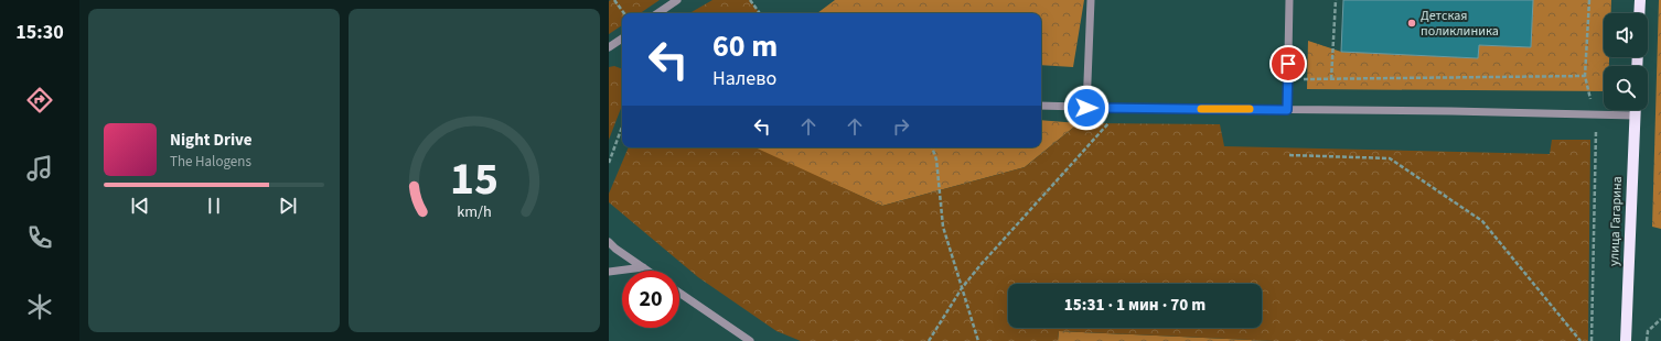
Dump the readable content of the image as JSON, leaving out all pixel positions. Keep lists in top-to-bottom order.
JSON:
{
  "streets": {
    "main road": ["улица Гагарина"]
  },
  "places": ["Детская поликлиника"],
  "page": {
    "tabs": "15:30",
    "turn": ["60 m", "Налево"],
    "song": ["Night Drive", "The Halogens"],
    "limit": "20",
    "trip": "15:31 · 1 мин · 70 m",
    "gauge": ["15", "km/h"]
  }
}
